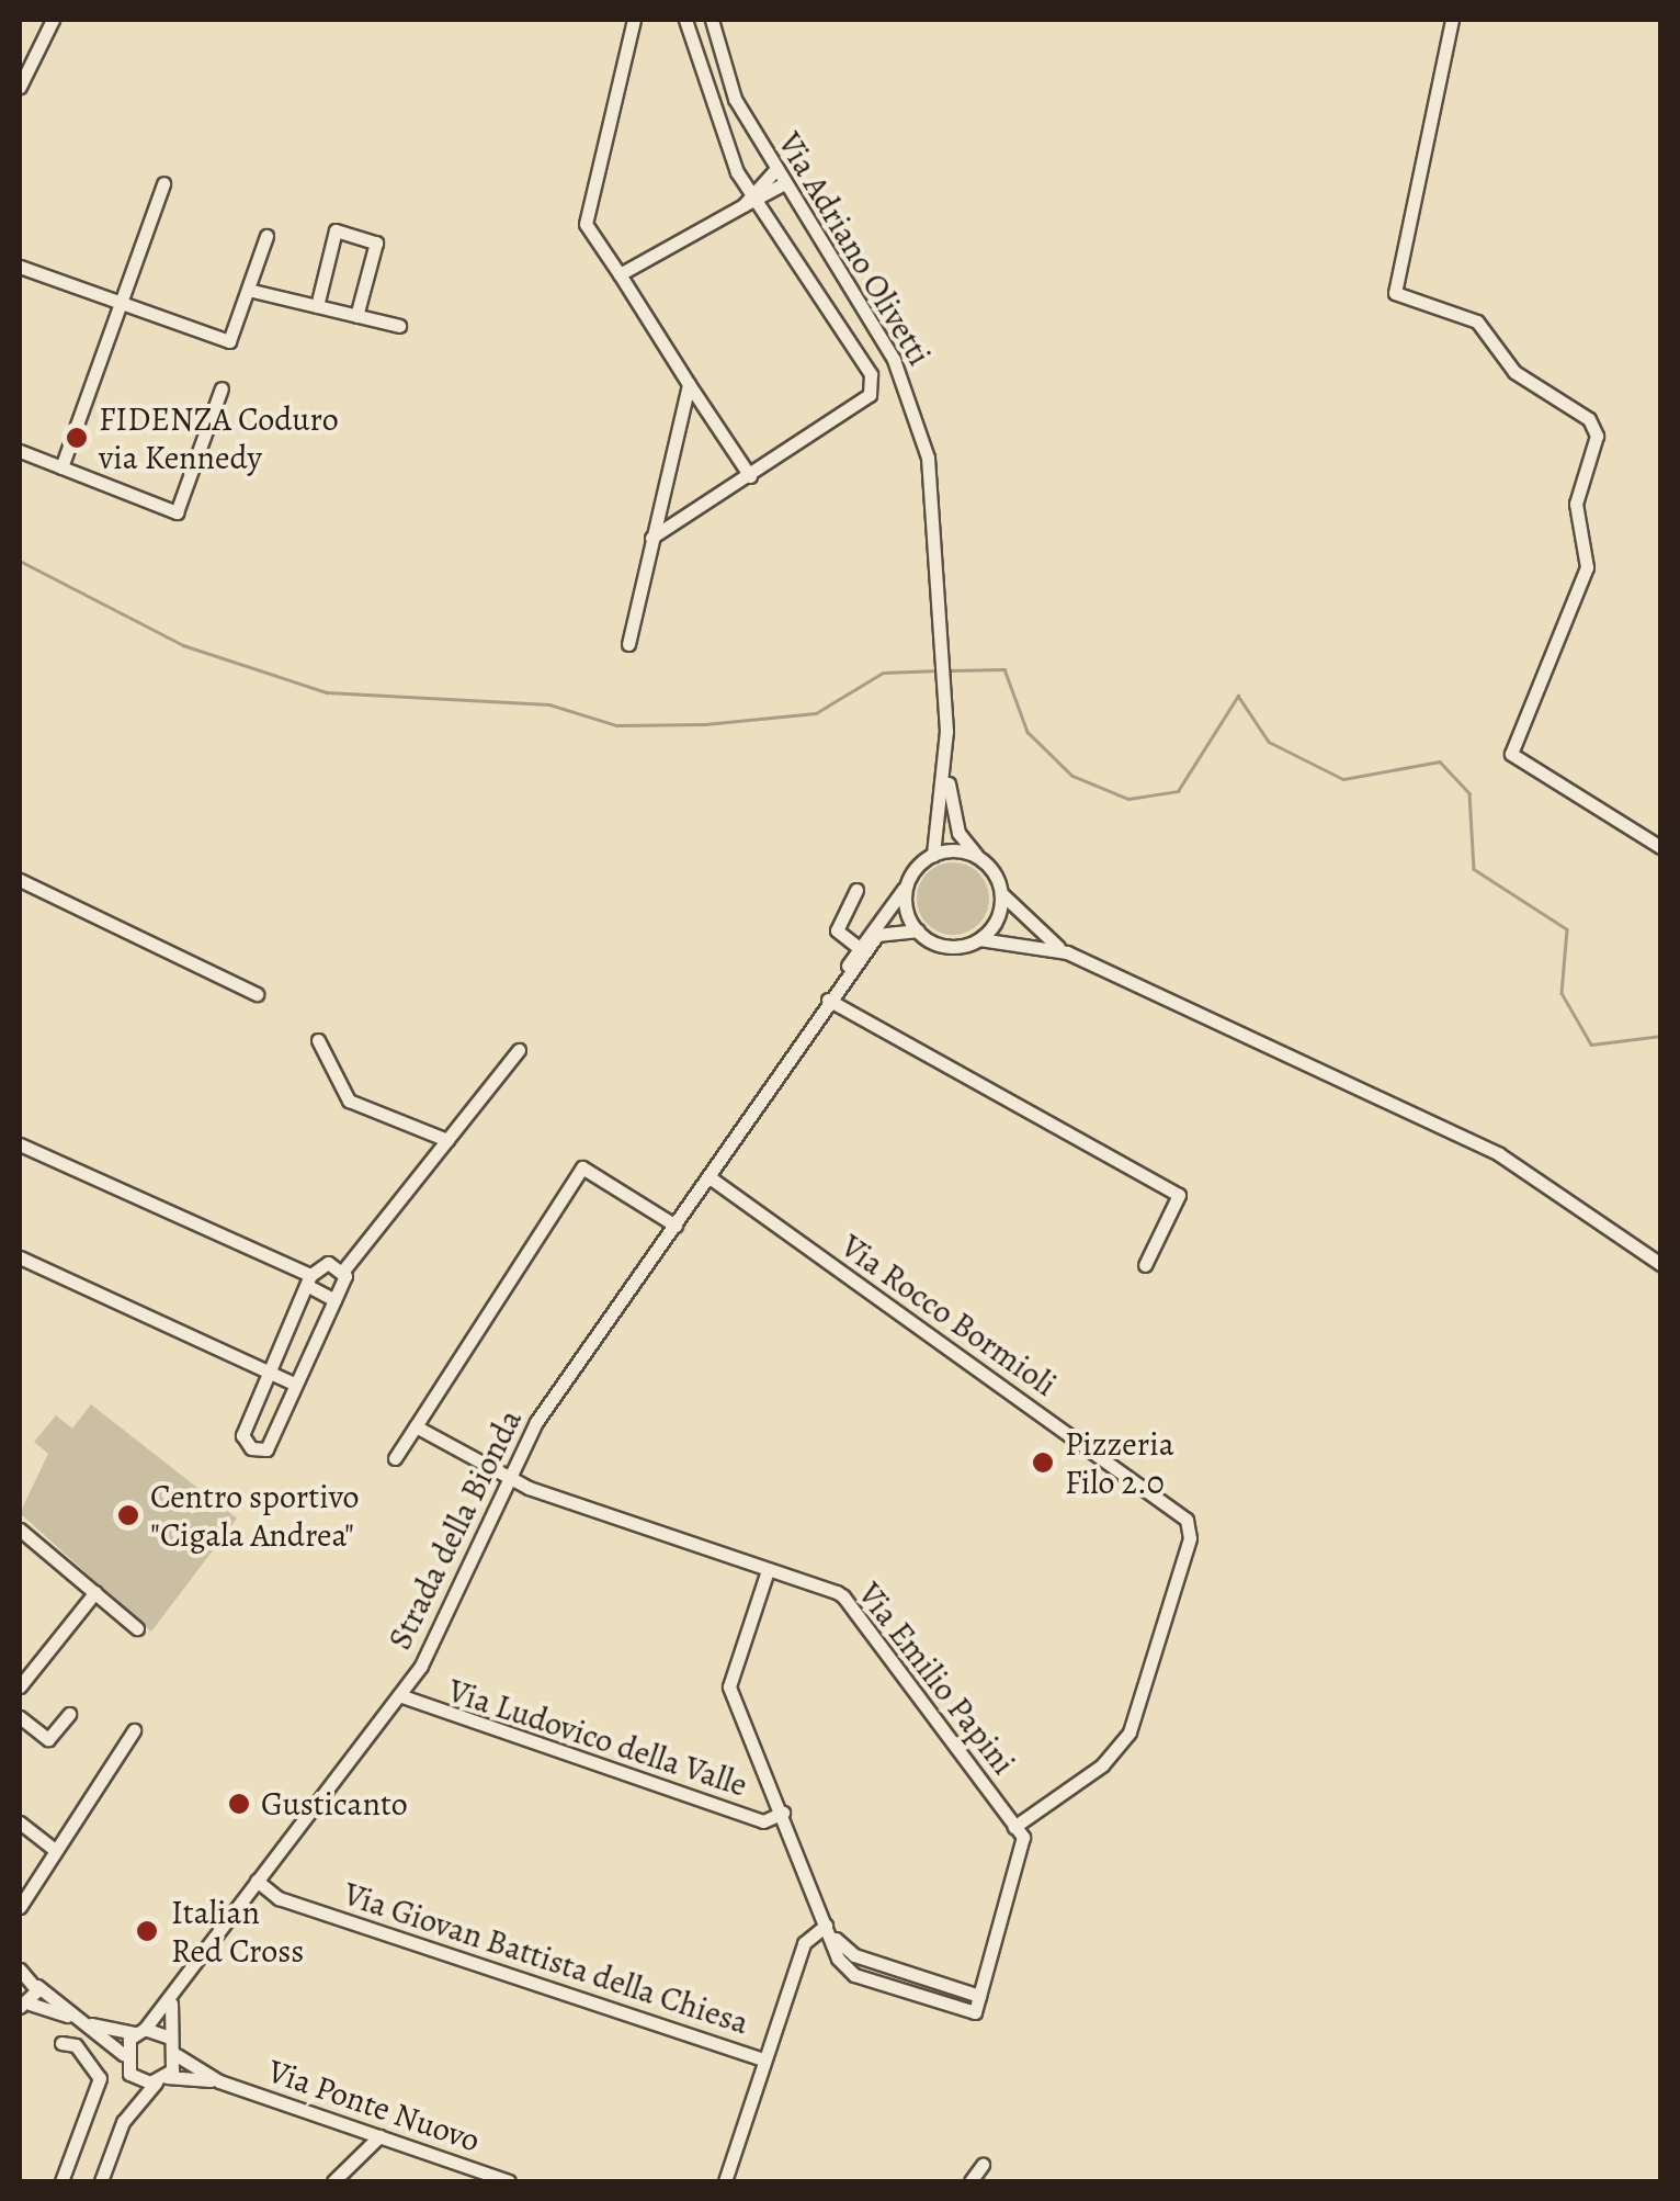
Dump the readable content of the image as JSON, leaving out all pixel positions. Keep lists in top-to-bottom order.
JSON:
{
  "streets": {
    "street": [
      "Via Adriano Olivetti",
      "Via Rocco Bormioli",
      "Strada della Bionda",
      "Via Emilio Papini",
      "Via Ludovico della Valle",
      "Via Giovan Battista della Chiesa",
      "Via Ponte Nuovo"
    ]
  },
  "crossings": [
    ["Via Rocco Bormioli", "Strada della Bionda"],
    ["Via Rocco Bormioli", "Via Emilio Papini"],
    ["Strada della Bionda", "Via Emilio Papini"],
    ["Strada della Bionda", "Via Ludovico della Valle"],
    ["Strada della Bionda", "Via Giovan Battista della Chiesa"],
    ["Strada della Bionda", "Via Ponte Nuovo"]
  ],
  "places": [
    "FIDENZA Coduro via Kennedy",
    "Pizzeria Filo 2.0",
    "Centro sportivo \"Cigala Andrea\"",
    "Gusticanto",
    "Italian Red Cross"
  ]
}
